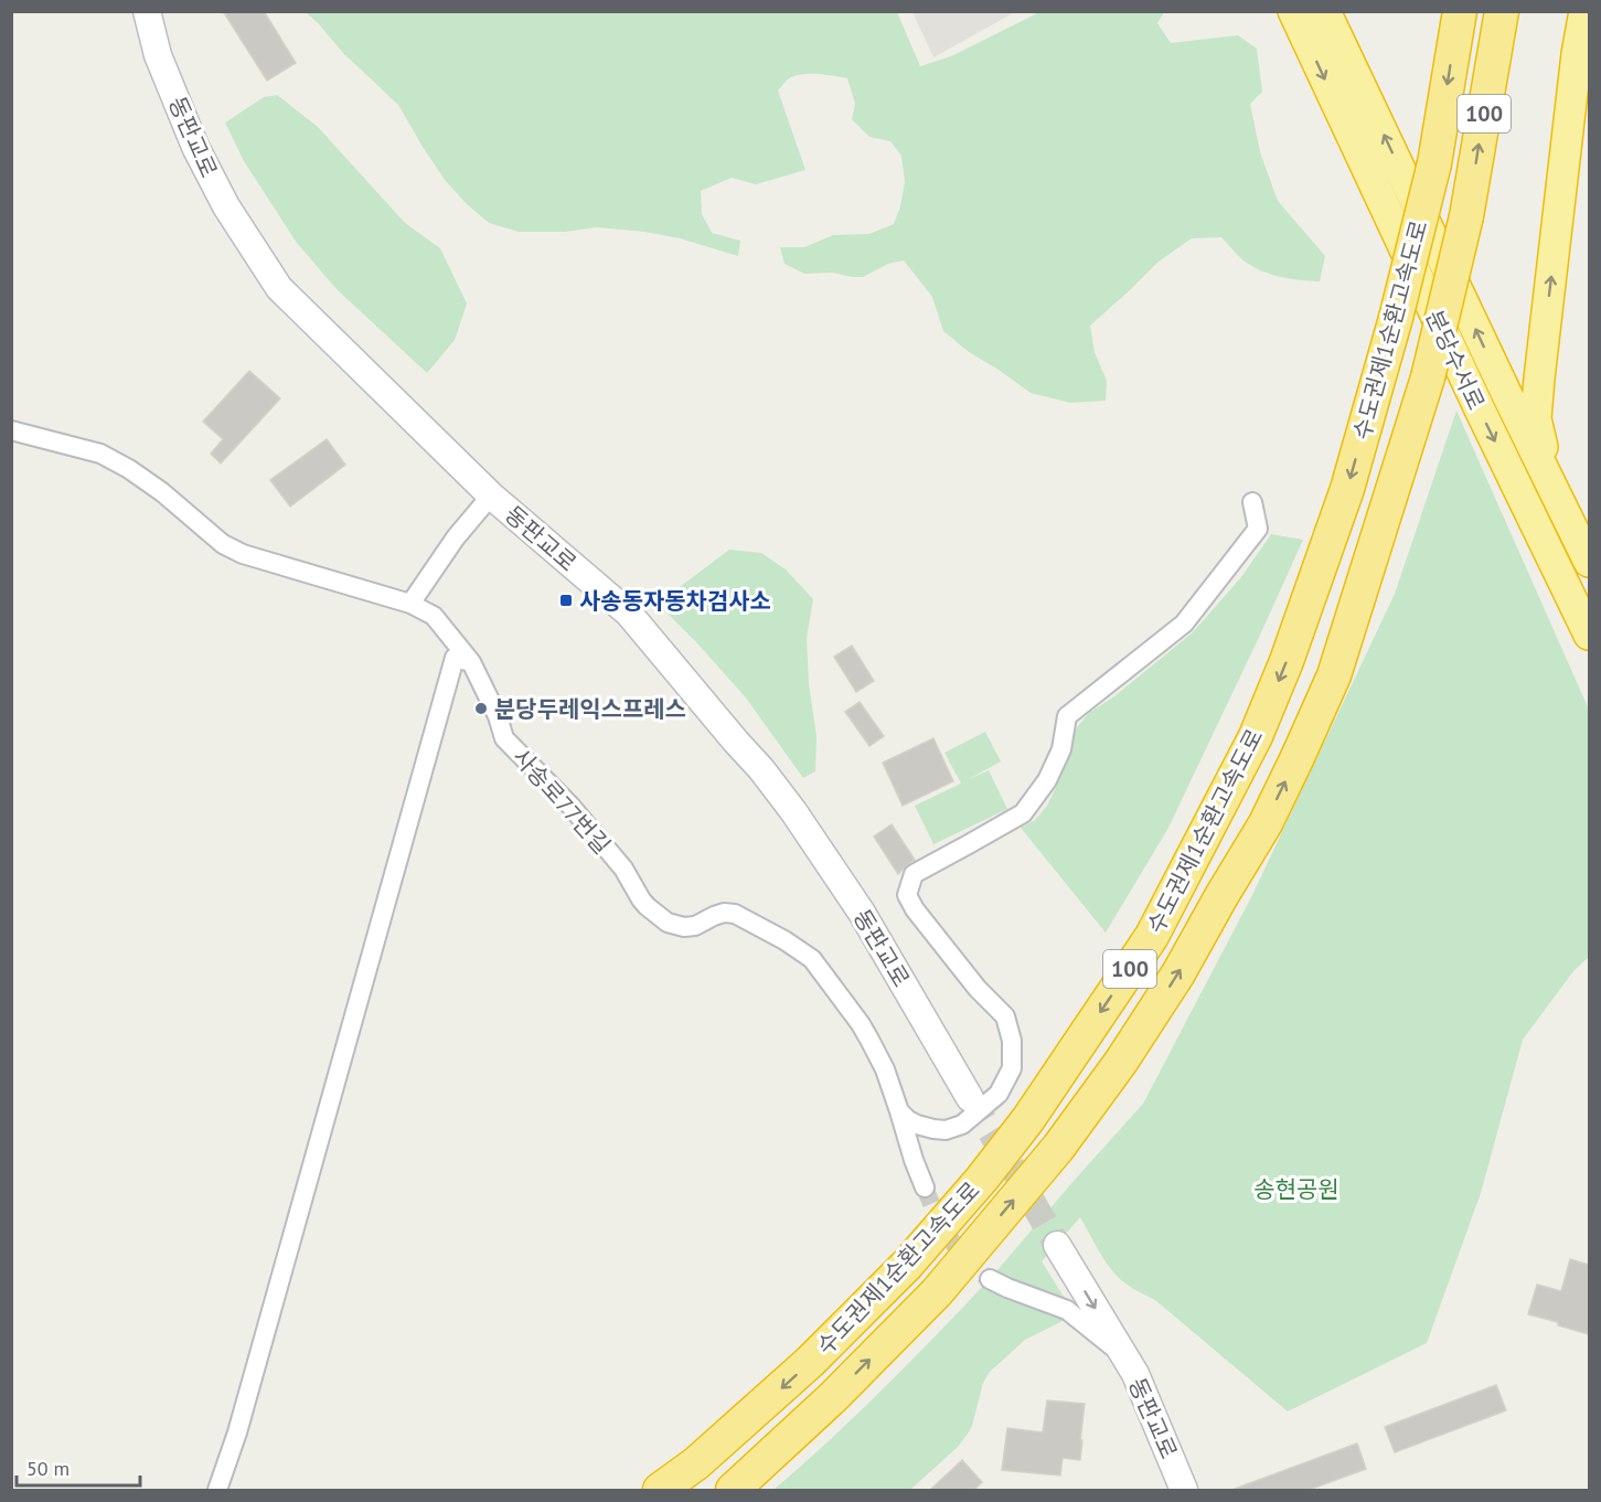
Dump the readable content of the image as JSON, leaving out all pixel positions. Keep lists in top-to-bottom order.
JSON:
{
  "streets": {
    "highway": ["100", "수도권제1순환고속도로", "분당수서로"],
    "main road": ["동판교로"],
    "street": ["사송로77번길"]
  },
  "parks": ["송현공원"],
  "places": {
    "transit": ["사송동자동차검사소"],
    "other": ["분당두레익스프레스"]
  },
  "scale_bar": "50 m"
}
